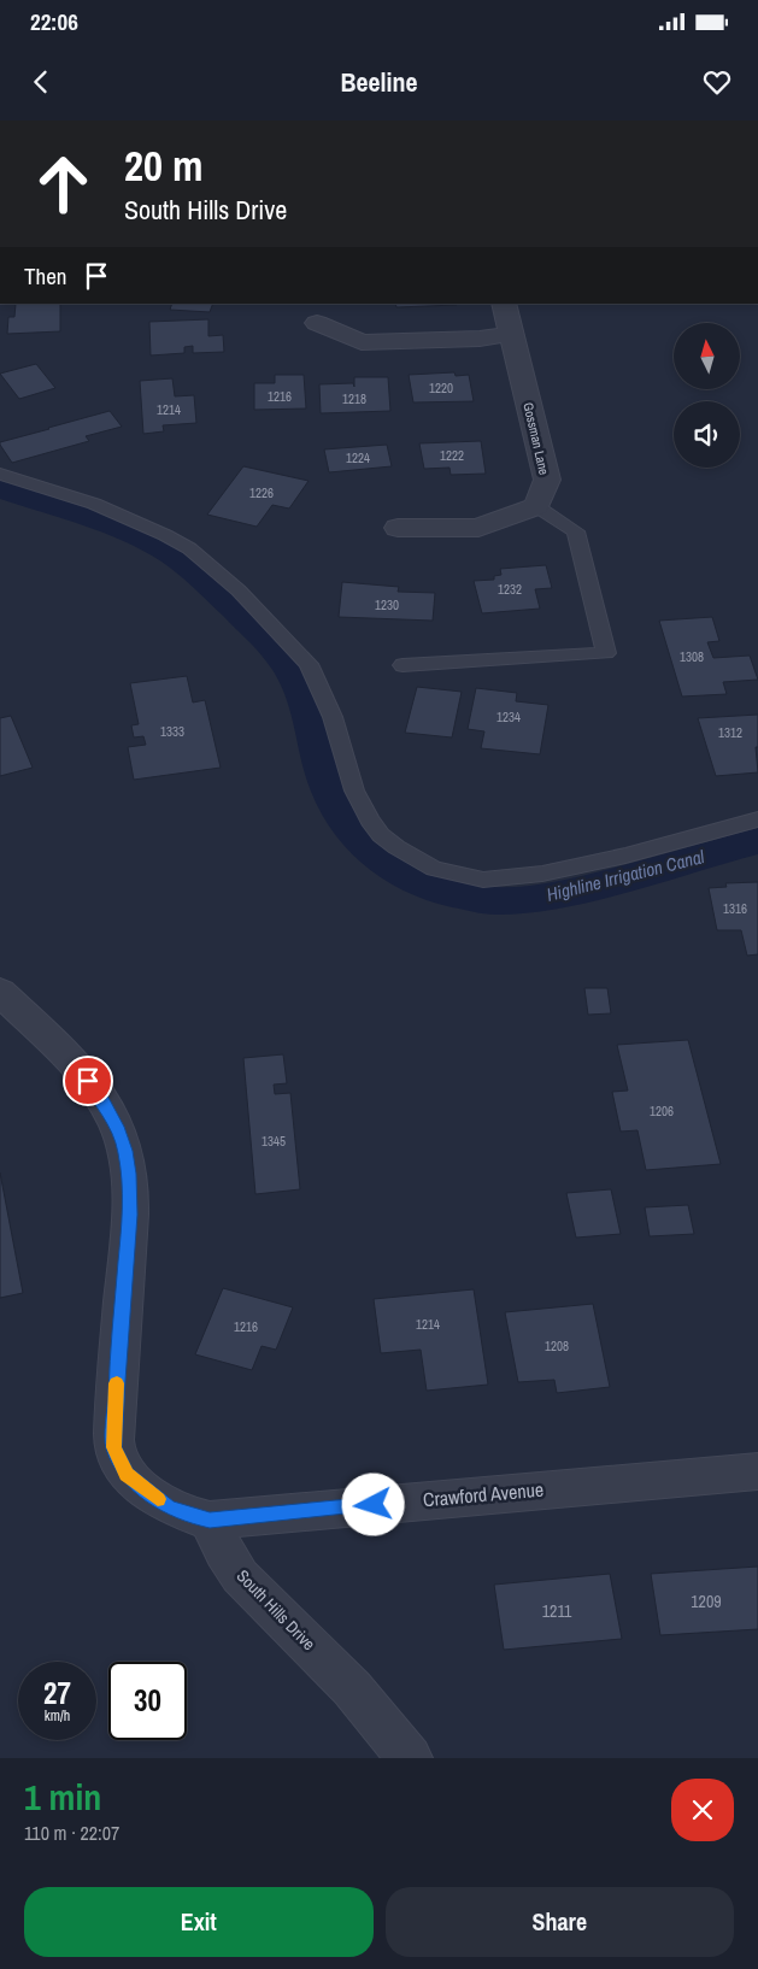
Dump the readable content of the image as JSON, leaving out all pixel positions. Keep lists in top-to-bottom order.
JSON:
{
  "streets": {
    "street": ["Gossman Lane", "Crawford Avenue", "South Hills Drive"]
  },
  "crossings": [
    ["Crawford Avenue", "South Hills Drive"]
  ],
  "water": ["Highline Irrigation Canal"],
  "house_numbers": [
    "1220",
    "1216",
    "1218",
    "1214",
    "1222",
    "1224",
    "1226",
    "1232",
    "1230",
    "1308",
    "1234",
    "1333",
    "1312",
    "1316",
    "1206",
    "1345",
    "1214",
    "1216",
    "1208",
    "1209",
    "1211"
  ],
  "north": "top",
  "page": {
    "status": "22:06",
    "header": "Beeline",
    "turn": ["20 m", "South Hills Drive"],
    "then": "Then",
    "speed": "27 km/h",
    "limit": "30",
    "heading": ["1 min", "110 m · 22:07"],
    "buttons": ["Exit", "Share"]
  }
}
